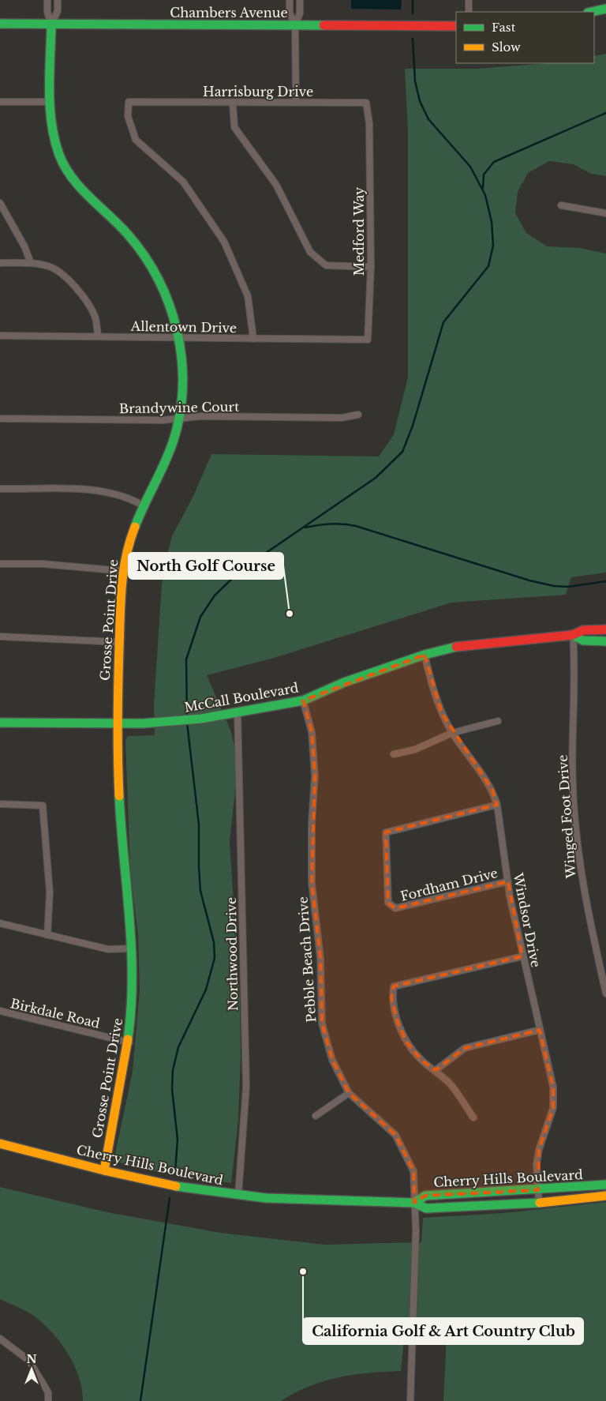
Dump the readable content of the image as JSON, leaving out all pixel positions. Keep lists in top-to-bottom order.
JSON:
{
  "streets": {
    "street": [
      "Chambers Avenue",
      "Harrisburg Drive",
      "Medford Way",
      "Allentown Drive",
      "Brandywine Court",
      "Grosse Point Drive",
      "McCall Boulevard",
      "Winged Foot Drive",
      "Fordham Drive",
      "Windsor Drive",
      "Northwood Drive",
      "Pebble Beach Drive",
      "Birkdale Road",
      "Cherry Hills Boulevard"
    ]
  },
  "crossings": [
    ["Chambers Avenue", "Grosse Point Drive"],
    ["Harrisburg Drive", "Medford Way"],
    ["Harrisburg Drive", "Allentown Drive"],
    ["Medford Way", "Allentown Drive"],
    ["Allentown Drive", "Grosse Point Drive"],
    ["Brandywine Court", "Grosse Point Drive"],
    ["Grosse Point Drive", "McCall Boulevard"],
    ["Grosse Point Drive", "Birkdale Road"],
    ["Grosse Point Drive", "Cherry Hills Boulevard"],
    ["McCall Boulevard", "Winged Foot Drive"],
    ["McCall Boulevard", "Windsor Drive"],
    ["McCall Boulevard", "Northwood Drive"],
    ["McCall Boulevard", "Pebble Beach Drive"],
    ["Fordham Drive", "Windsor Drive"],
    ["Windsor Drive", "Cherry Hills Boulevard"],
    ["Northwood Drive", "Cherry Hills Boulevard"],
    ["Pebble Beach Drive", "Cherry Hills Boulevard"]
  ],
  "places": ["North Golf Course", "California Golf & Art Country Club"],
  "legend": ["Fast", "Slow"],
  "north": "top"
}
